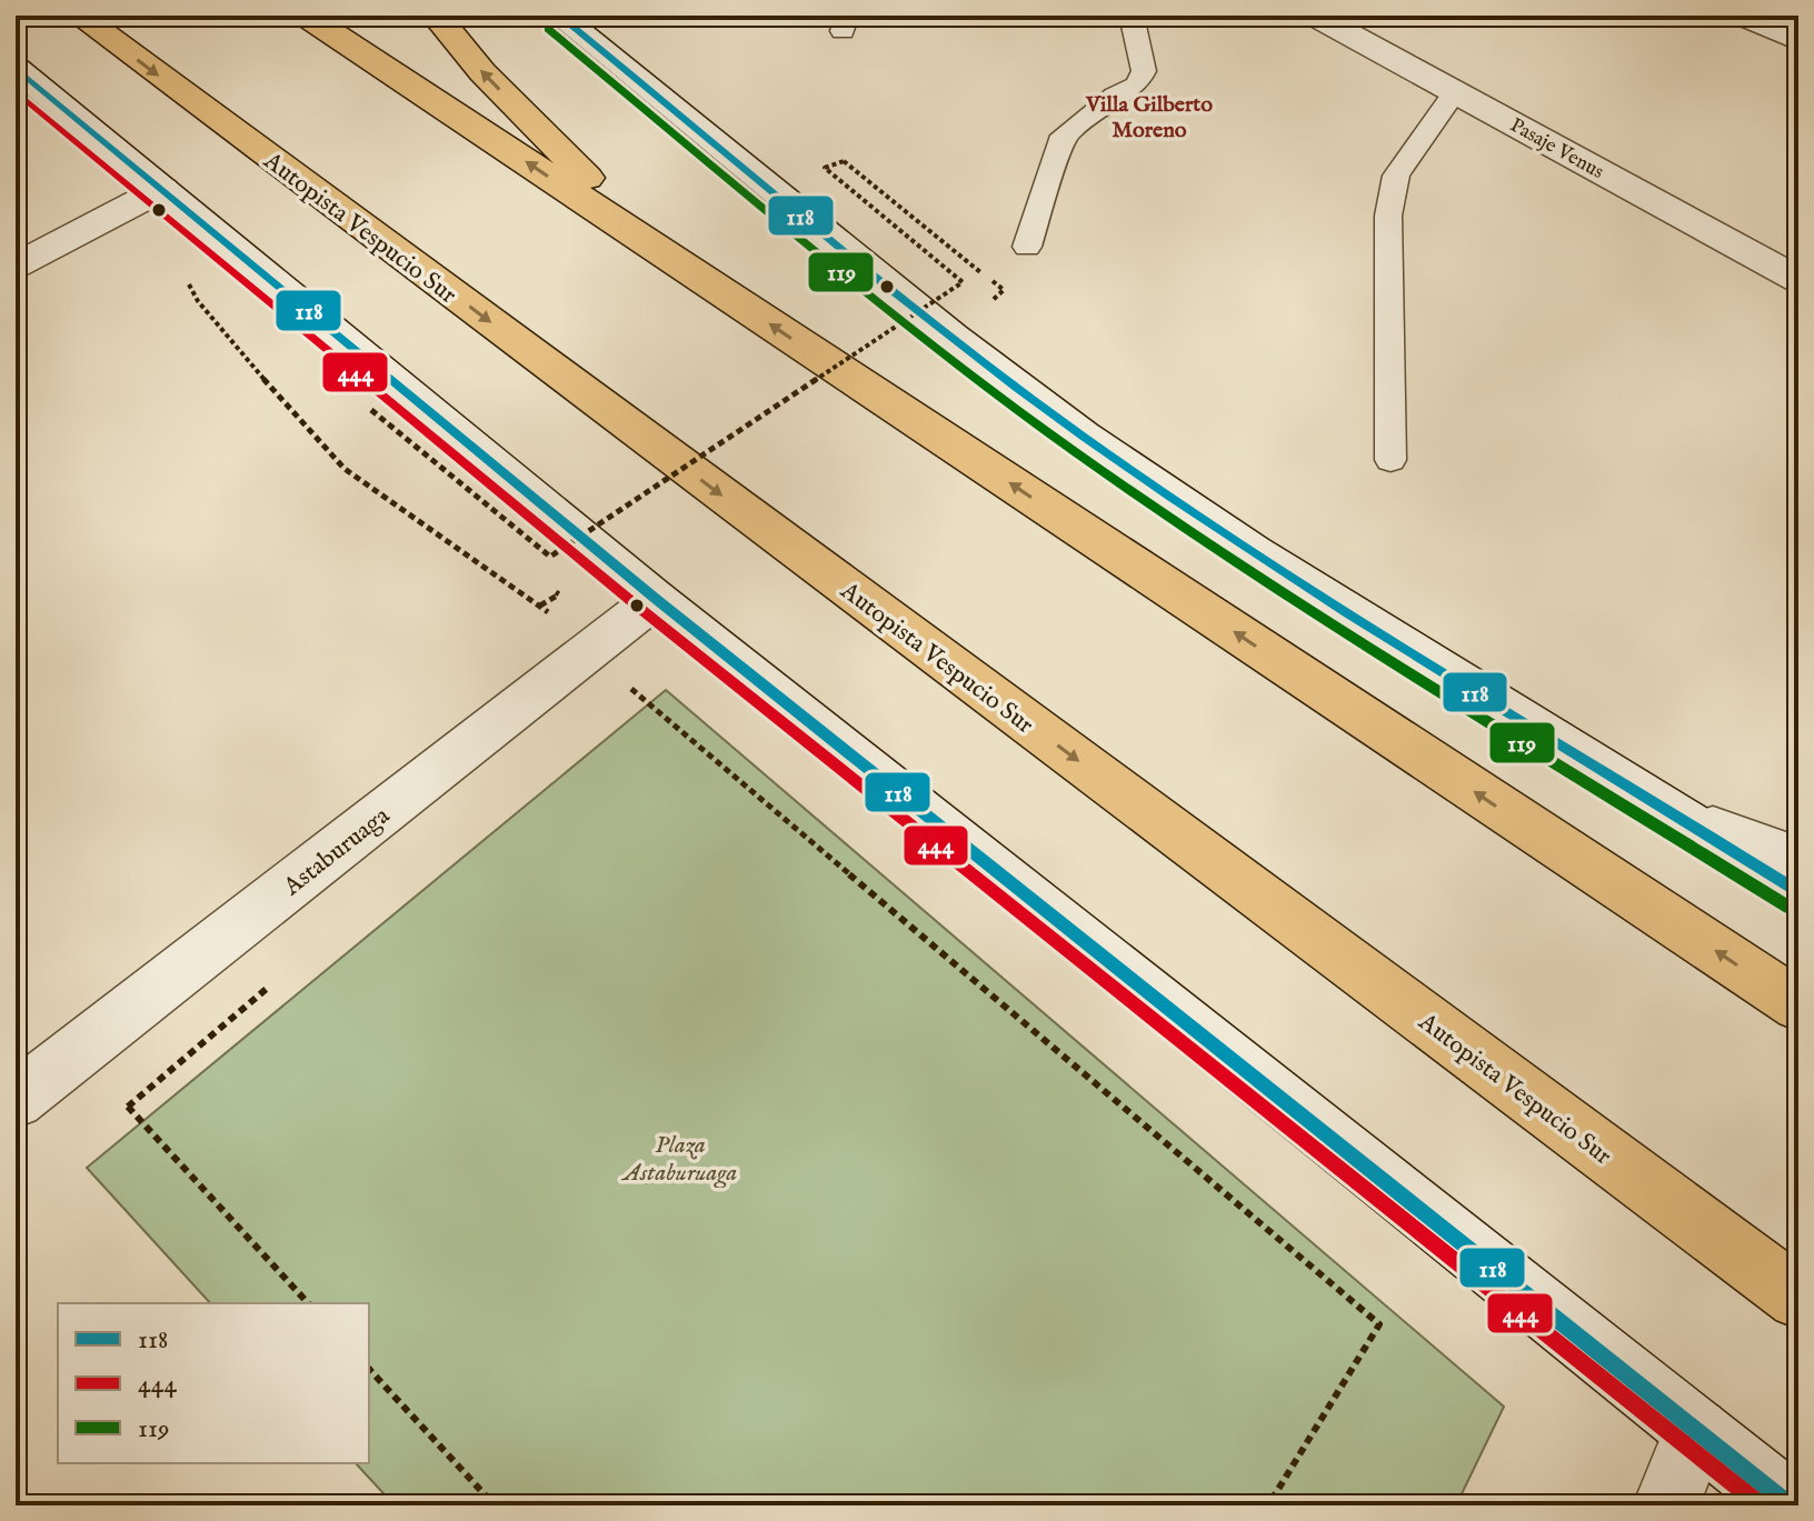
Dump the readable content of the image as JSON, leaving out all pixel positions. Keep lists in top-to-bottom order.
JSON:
{
  "streets": {
    "highway": ["Autopista Vespucio Sur"],
    "main road": ["Pasaje Venus", "Astaburuaga"]
  },
  "districts": ["Villa Gilberto Moreno"],
  "parks": ["Plaza Astaburuaga"],
  "lines": ["transit line 118", "transit line 119", "transit line 444"],
  "legend": ["118", "444", "119"]
}
